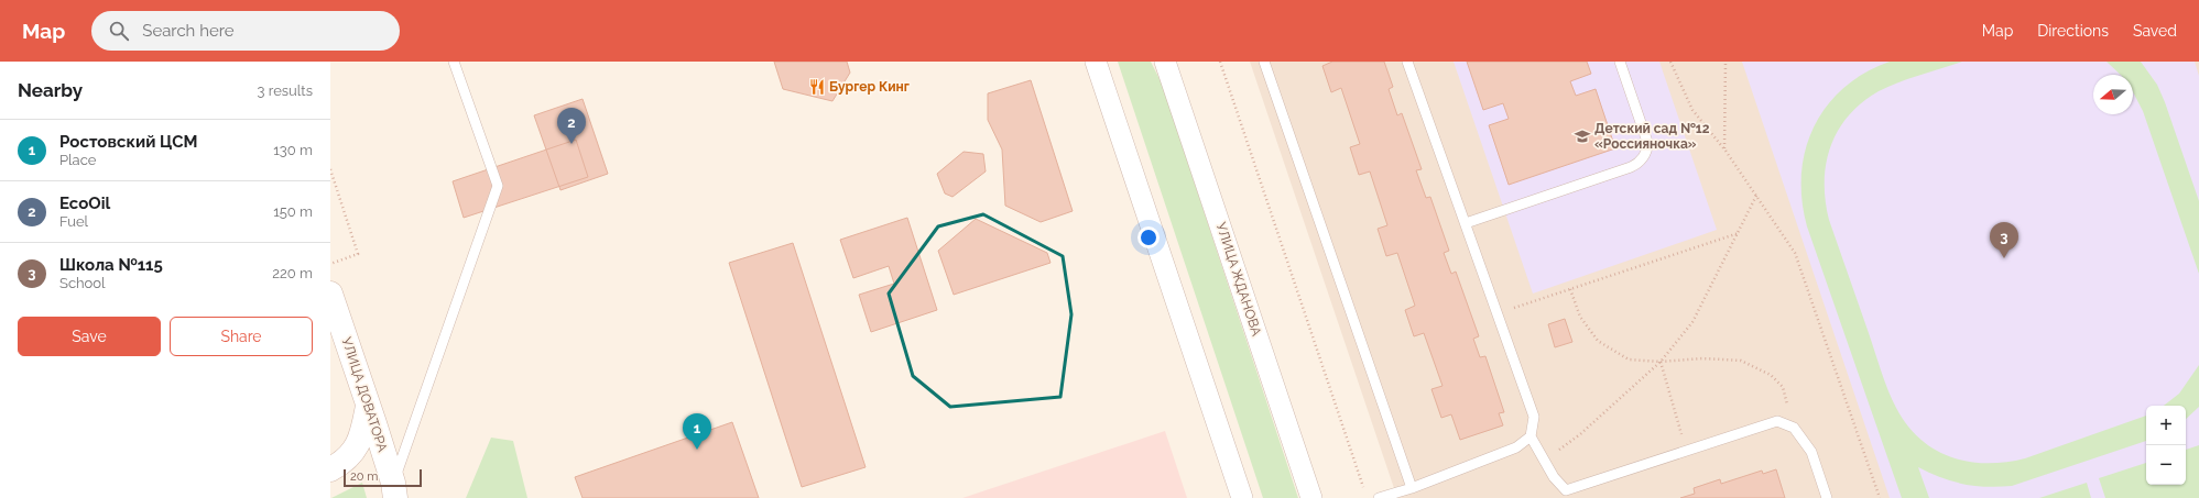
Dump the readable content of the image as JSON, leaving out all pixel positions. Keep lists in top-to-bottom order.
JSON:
{
  "streets": {
    "street": ["УЛИЦА ЖДАНОВА", "УЛИЦА ДОВАТОРА"]
  },
  "places": {
    "restaurant": ["Бургер Кинг"],
    "school or university": ["Детский сад №12 «Россияночка»"]
  },
  "scale_bar": "20 m",
  "north": "left",
  "page": {
    "header": "Map",
    "search": "Search here",
    "nav": ["Map", "Directions", "Saved"],
    "heading": ["Nearby", "3 results"],
    "pins": ["2", "3", "1"],
    "list": [
      {
        "mark": "1",
        "name": "Ростовский ЦСМ",
        "note": "Place",
        "value": "130 m"
      },
      {
        "mark": "2",
        "name": "EcoOil",
        "note": "Fuel",
        "value": "150 m"
      },
      {
        "mark": "3",
        "name": "Школа №115",
        "note": "School",
        "value": "220 m"
      }
    ],
    "buttons": ["Save", "Share"],
    "map_buttons": ["+", "−"],
    "scale": "20 m"
  }
}
